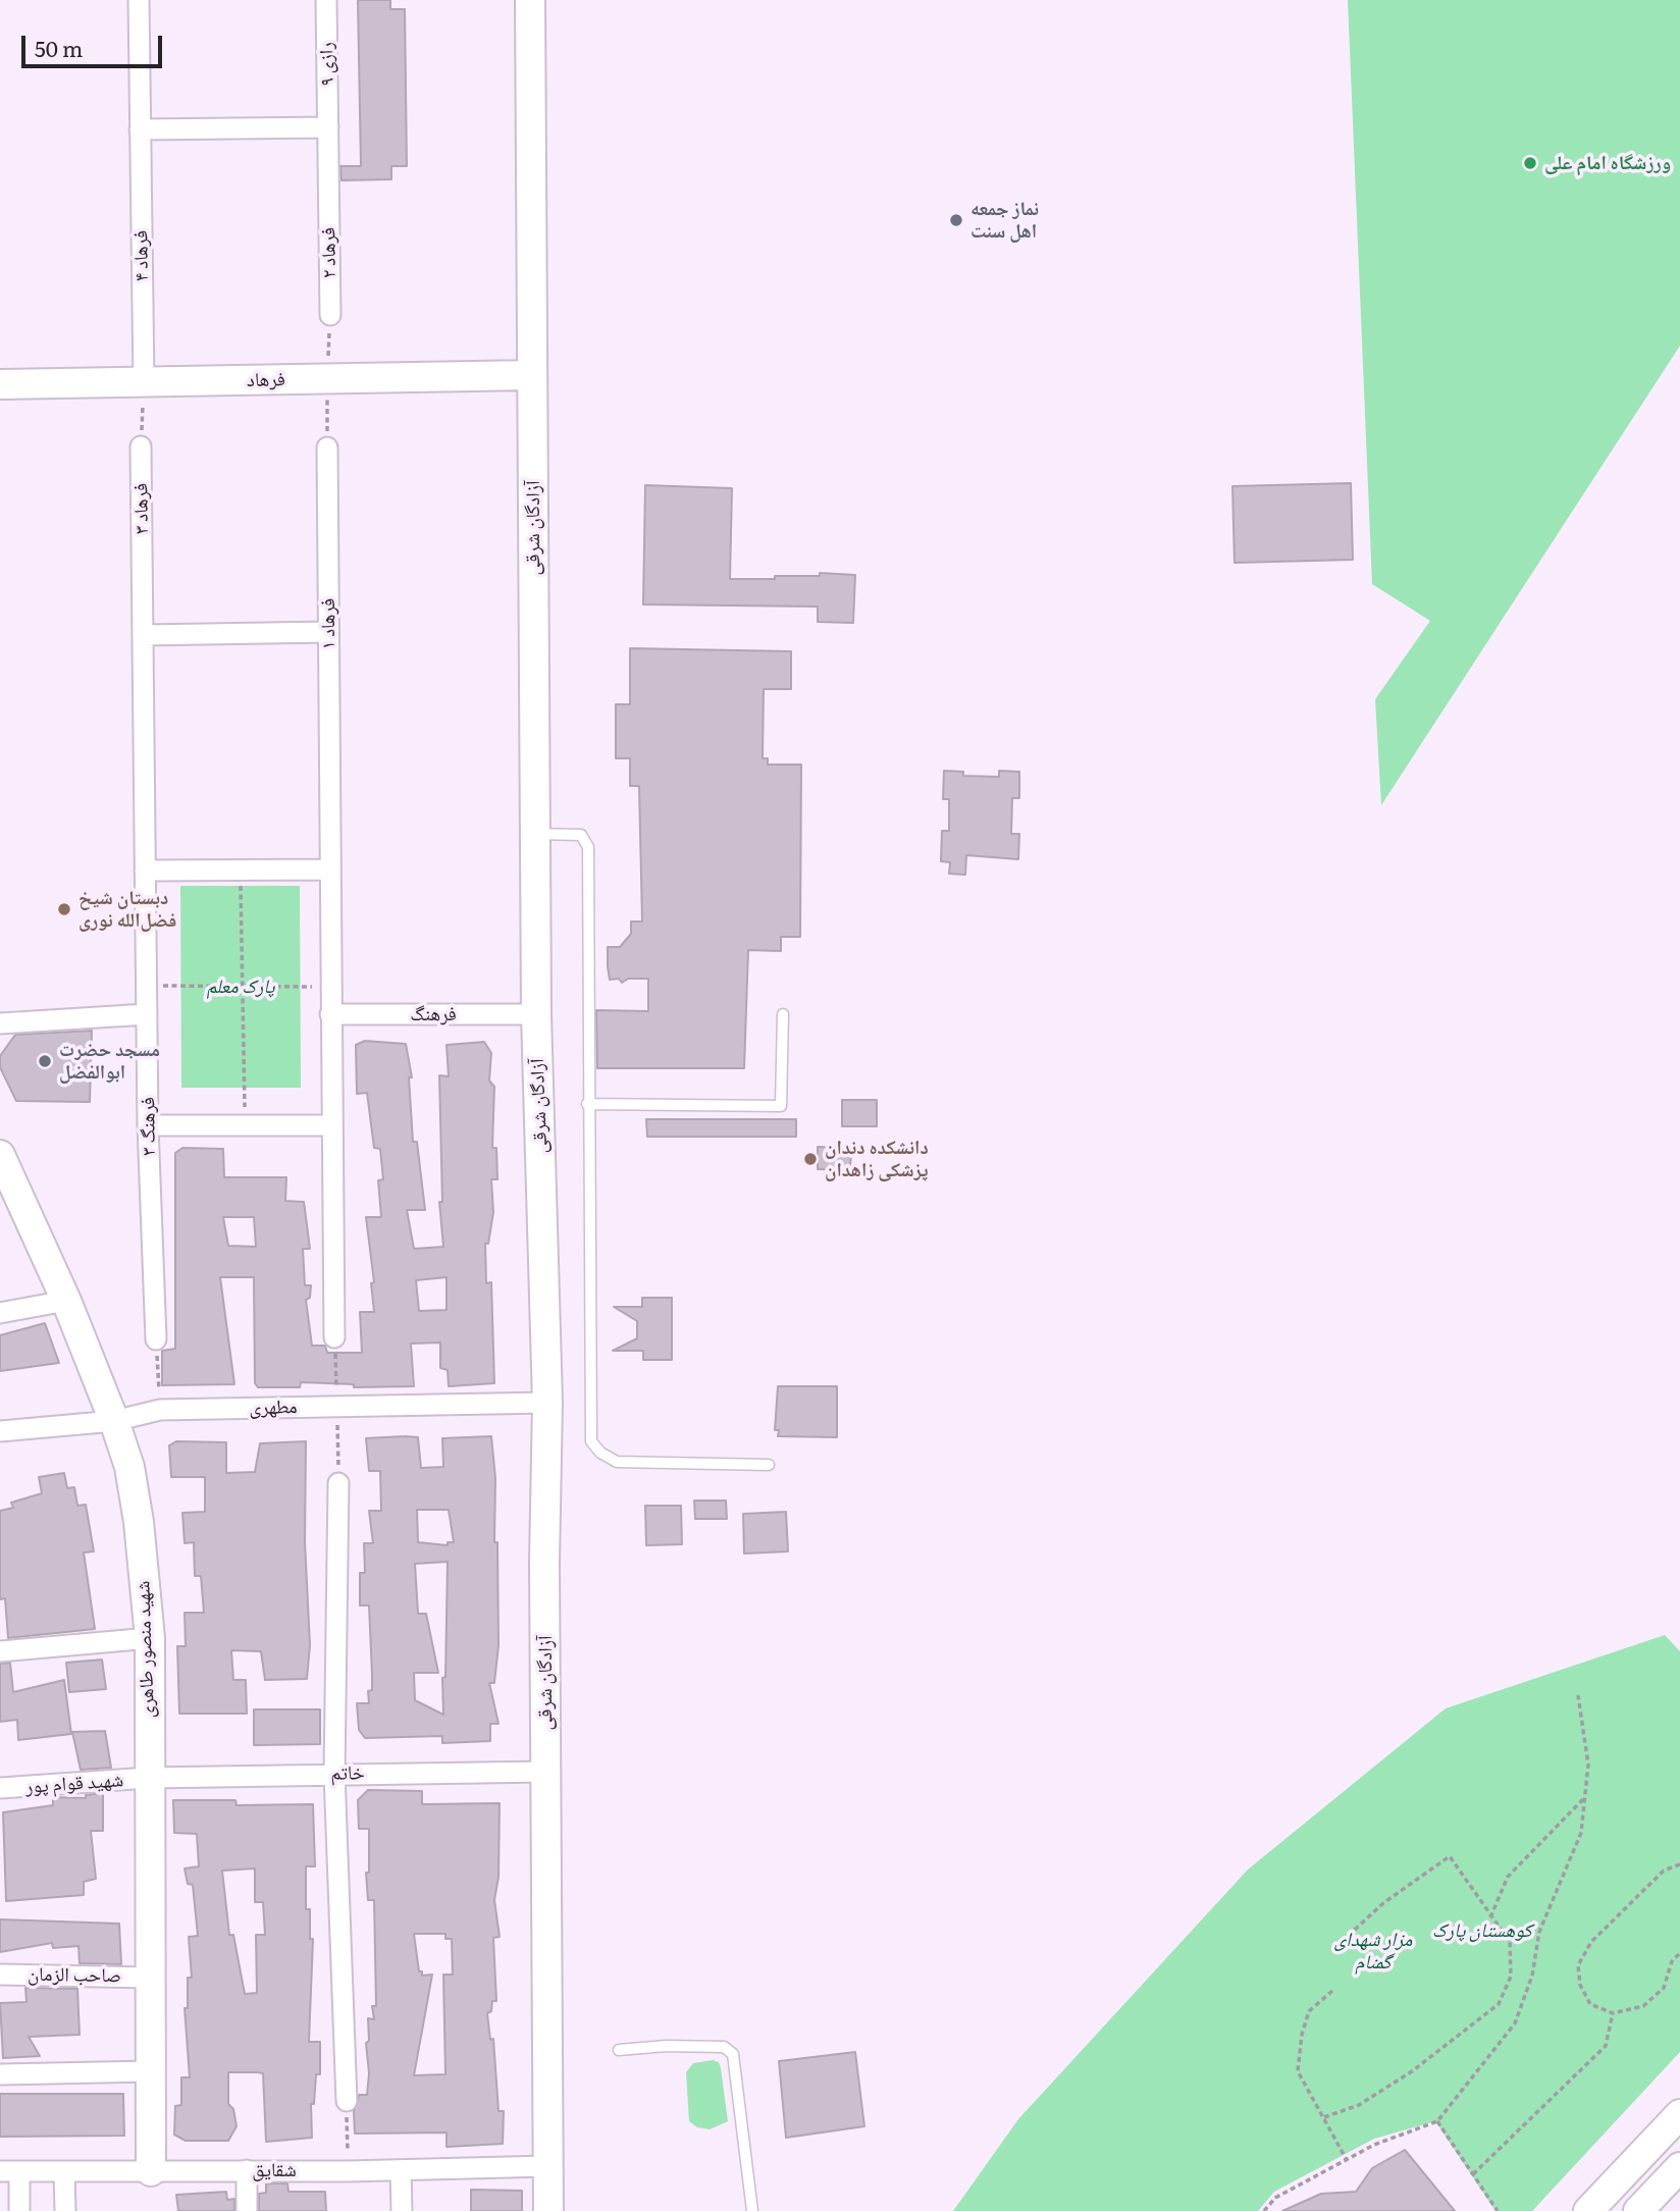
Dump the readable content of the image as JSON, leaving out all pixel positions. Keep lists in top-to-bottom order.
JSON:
{
  "streets": {
    "main road": ["فرهاد", "آزادگان شرقی", "شهید منصور طاهری"],
    "street": [
      "رازی ۹",
      "فرهاد ۲",
      "فرهاد ۴",
      "فرهاد ۳",
      "فرهاد ۱",
      "فرهنگ",
      "فرهنگ ۳",
      "مطهری",
      "خاتم",
      "شهید قوام پور",
      "صاحب الزمان",
      "شقایق"
    ]
  },
  "crossings": [
    ["رازی ۹", "فرهاد ۲"],
    ["فرهاد ۴", "فرهاد"],
    ["فرهاد", "آزادگان شرقی"],
    ["فرهاد ۳", "فرهنگ ۳"],
    ["آزادگان شرقی", "فرهنگ"],
    ["آزادگان شرقی", "مطهری"],
    ["آزادگان شرقی", "خاتم"],
    ["آزادگان شرقی", "شقایق"],
    ["فرهاد ۱", "فرهنگ"],
    ["مطهری", "شهید منصور طاهری"],
    ["شهید منصور طاهری", "خاتم"],
    ["شهید منصور طاهری", "شهید قوام پور"],
    ["شهید منصور طاهری", "صاحب الزمان"],
    ["شهید منصور طاهری", "شقایق"],
    ["خاتم", "شهید قوام پور"]
  ],
  "parks": ["پارک معلم", "کوهستان پارک", "مزار شهدای گمنام"],
  "places": [
    "ورزشگاه امام علی",
    "نماز جمعه اهل سنت",
    "دبستان شیخ فضل‌الله نوری",
    "مسجد حضرت ابوالفضل",
    "دانشکده دندان پزشکی زاهدان"
  ],
  "scale_bar": "50 m"
}
